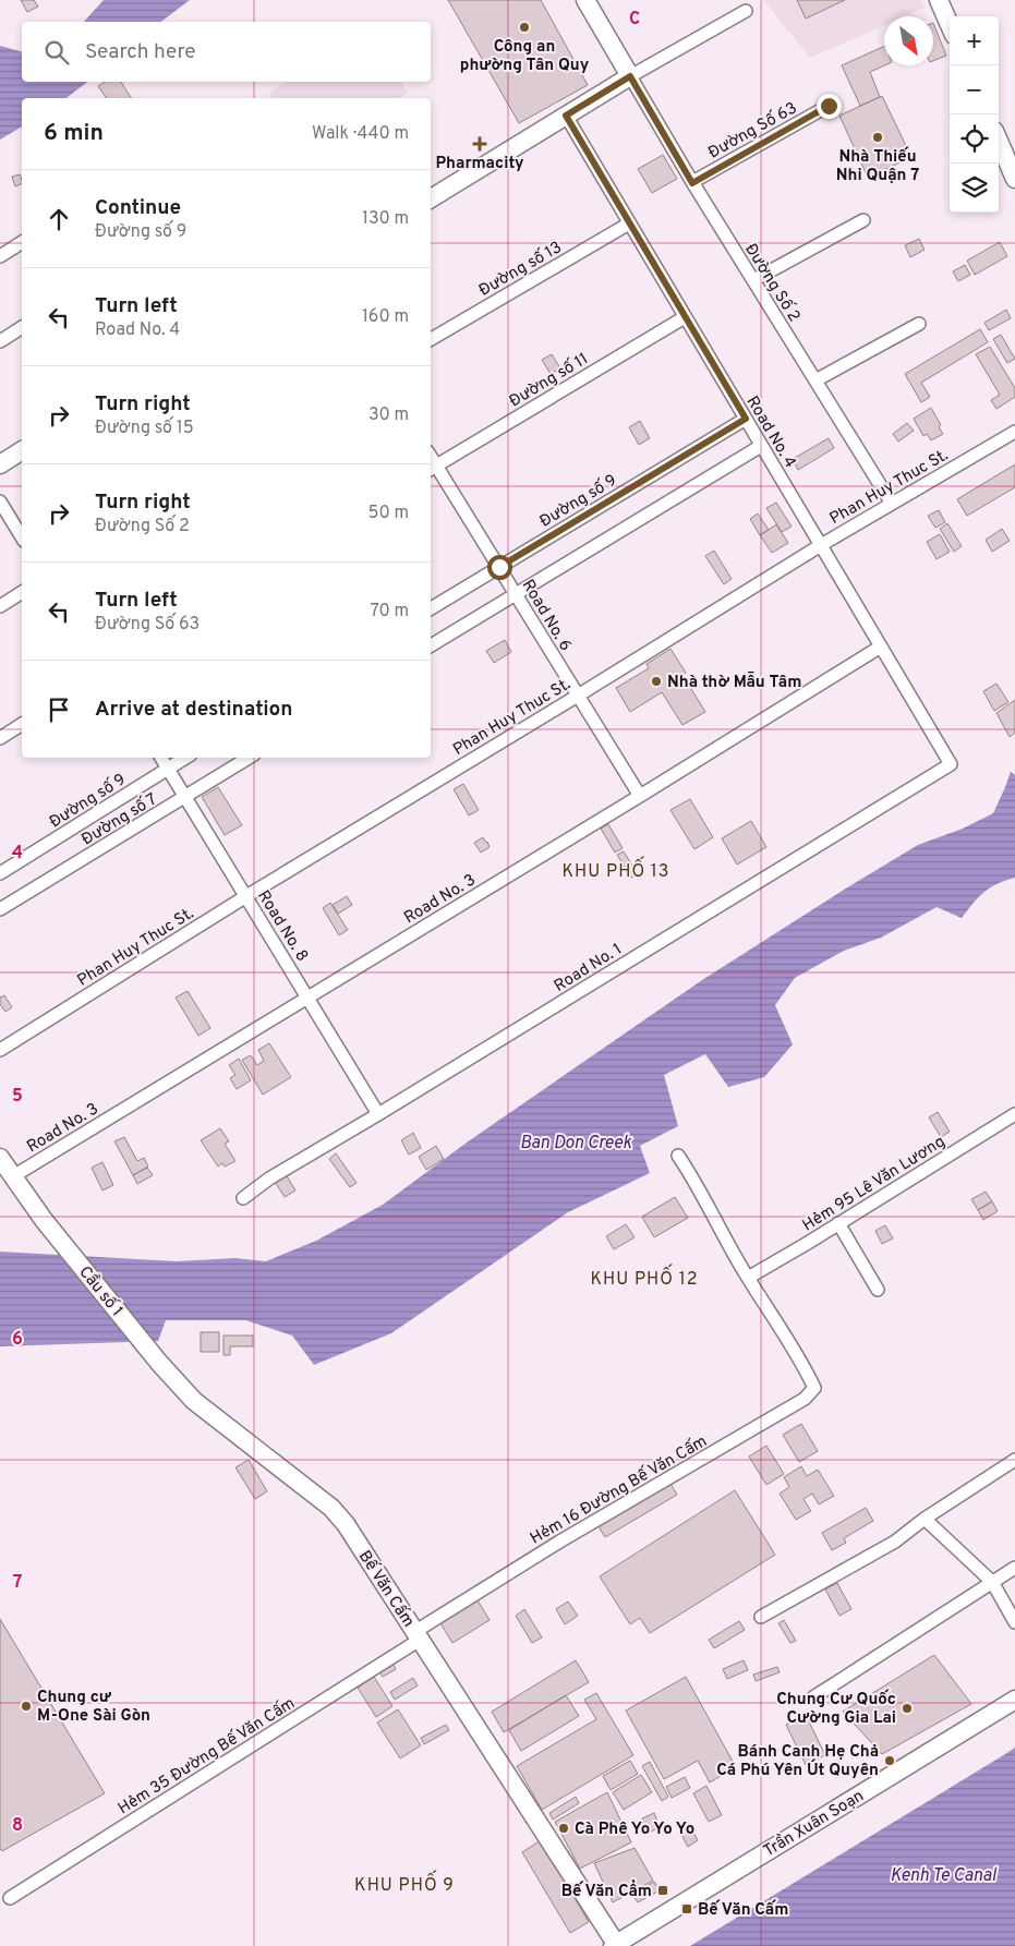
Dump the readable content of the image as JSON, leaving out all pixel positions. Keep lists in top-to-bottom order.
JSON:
{
  "streets": {
    "street": [
      "Đường Số 63",
      "Đường số 13",
      "Đường Số 2",
      "Đường số 11",
      "Road No. 4",
      "Phan Huy Thuc St.",
      "Đường số 9",
      "Road No. 6",
      "Đường số 7",
      "Road No. 3",
      "Road No. 8",
      "Road No. 1",
      "Hẻm 95 Lê Văn Lương",
      "Cầu số 1",
      "Hẻm 16 Đường Bế Văn Cấm",
      "Bế Văn Cấm",
      "Hẻm 35 Đường Bế Văn Cấm",
      "Trần Xuân Soạn"
    ]
  },
  "crossings": [
    ["Đường Số 63", "Đường Số 2"],
    ["Đường số 13", "Road No. 4"],
    ["Đường Số 2", "Phan Huy Thuc St."],
    ["Đường số 11", "Road No. 4"],
    ["Đường số 11", "Road No. 6"],
    ["Road No. 4", "Phan Huy Thuc St."],
    ["Road No. 4", "Đường số 9"],
    ["Road No. 4", "Road No. 3"],
    ["Road No. 4", "Road No. 1"],
    ["Phan Huy Thuc St.", "Road No. 6"],
    ["Phan Huy Thuc St.", "Road No. 8"],
    ["Đường số 9", "Road No. 6"],
    ["Đường số 9", "Road No. 8"],
    ["Road No. 6", "Road No. 3"],
    ["Đường số 7", "Road No. 8"],
    ["Road No. 3", "Road No. 8"],
    ["Road No. 3", "Cầu số 1"],
    ["Road No. 8", "Road No. 1"],
    ["Hẻm 95 Lê Văn Lương", "Hẻm 16 Đường Bế Văn Cấm"],
    ["Cầu số 1", "Bế Văn Cấm"],
    ["Hẻm 16 Đường Bế Văn Cấm", "Bế Văn Cấm"],
    ["Hẻm 16 Đường Bế Văn Cấm", "Hẻm 35 Đường Bế Văn Cấm"],
    ["Bế Văn Cấm", "Hẻm 35 Đường Bế Văn Cấm"],
    ["Bế Văn Cấm", "Trần Xuân Soạn"]
  ],
  "districts": ["KHU PHỐ 13", "KHU PHỐ 12", "KHU PHỐ 9"],
  "water": ["Ban Don Creek", "Kenh Te Canal"],
  "places": {
    "other": [
      "Công an phường Tân Quy",
      "Nhà Thiếu Nhi Quận 7",
      "Nhà thờ Mẫu Tâm",
      "Chung cư M-One Sài Gòn",
      "Chung Cư Quốc Cường Gia Lai",
      "Bánh Canh Hẹ Chả Cá Phú Yên Út Quyên",
      "Cà Phê Yo Yo Yo"
    ],
    "health": ["Pharmacity"],
    "transit": ["Bế Văn Cẩm", "Bế Văn Cấm"]
  },
  "north": "bottom right",
  "page": {
    "map_buttons": ["+", "−"],
    "search": "Search here",
    "heading": ["6 min", "Walk · 440 m"],
    "list": [
      ["Continue", "Đường số 9", "130 m"],
      ["Turn left", "Road No. 4", "160 m"],
      ["Turn right", "Đường số 15", "30 m"],
      ["Turn right", "Đường Số 2", "50 m"],
      ["Turn left", "Đường Số 63", "70 m"],
      "Arrive at destination"
    ]
  },
  "grid": {
    "columns": ["C"],
    "rows": [
      "4",
      "5",
      "6",
      "7",
      "8"
    ]
  }
}
